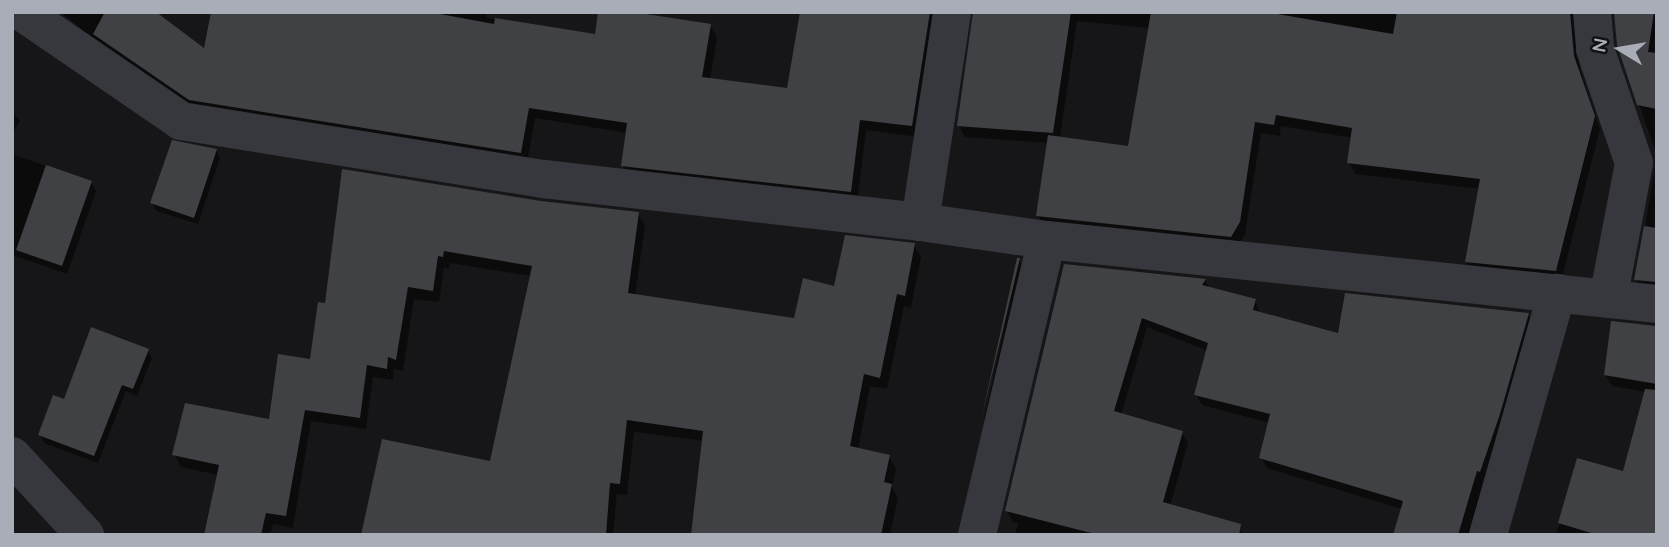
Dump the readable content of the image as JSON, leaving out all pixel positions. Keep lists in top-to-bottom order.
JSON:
{
  "north": "left"
}
